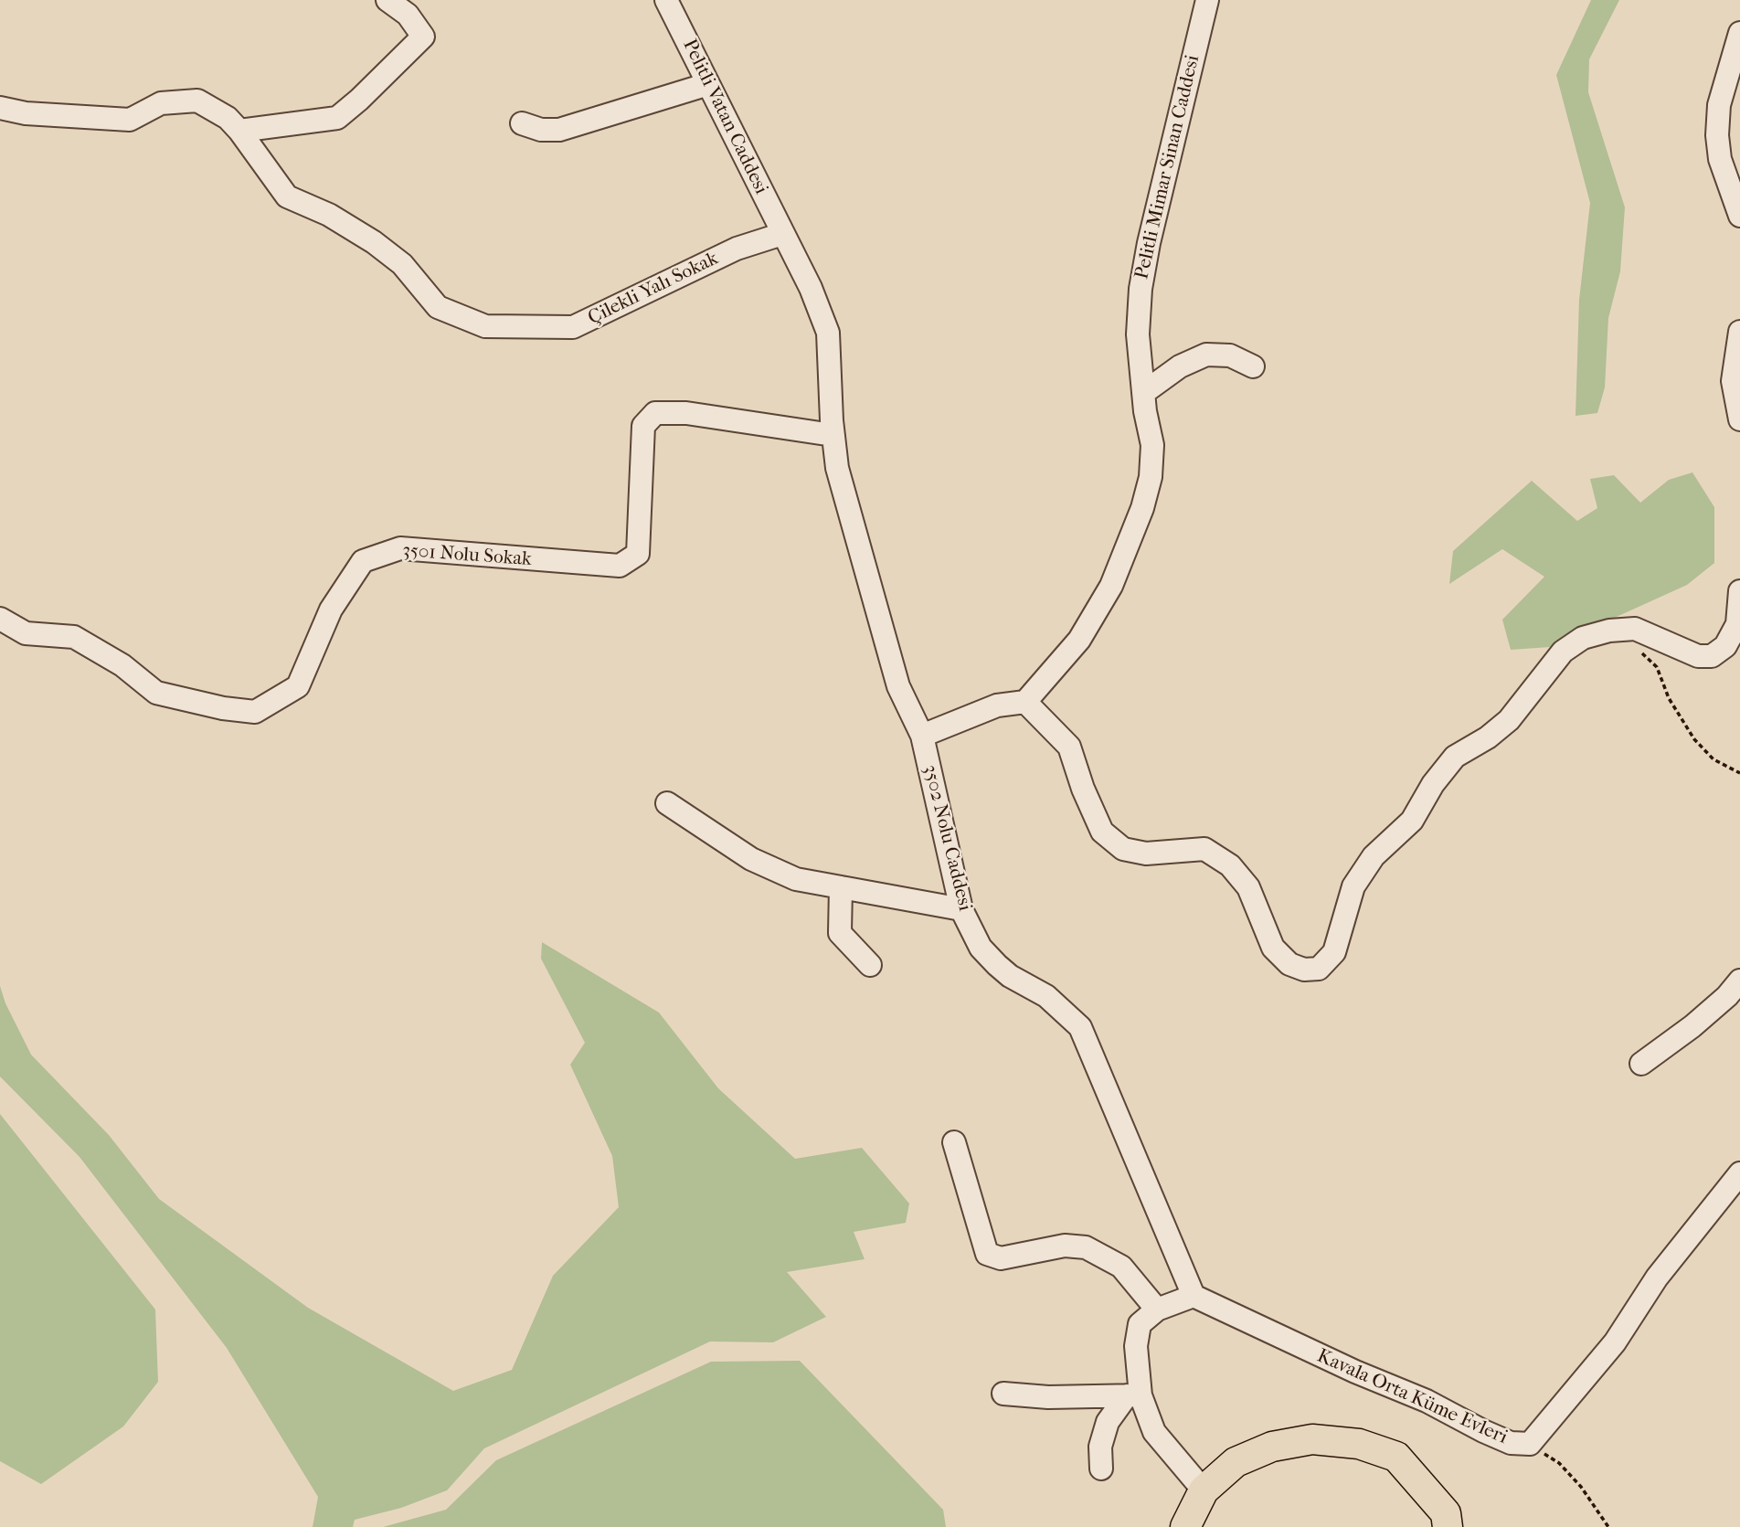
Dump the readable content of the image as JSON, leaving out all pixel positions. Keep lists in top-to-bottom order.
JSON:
{
  "streets": {
    "street": [
      "Pelitli Vatan Caddesi",
      "Pelitli Mimar Sinan Caddesi",
      "Çilekli Yalı Sokak",
      "3501 Nolu Sokak",
      "3502 Nolu Caddesi",
      "Kavala Orta Küme Evleri"
    ]
  },
  "crossings": [
    ["Pelitli Vatan Caddesi", "Çilekli Yalı Sokak"],
    ["Pelitli Vatan Caddesi", "3502 Nolu Caddesi"],
    ["Çilekli Yalı Sokak", "3502 Nolu Caddesi"],
    ["3501 Nolu Sokak", "3502 Nolu Caddesi"],
    ["3502 Nolu Caddesi", "Kavala Orta Küme Evleri"]
  ]
}
